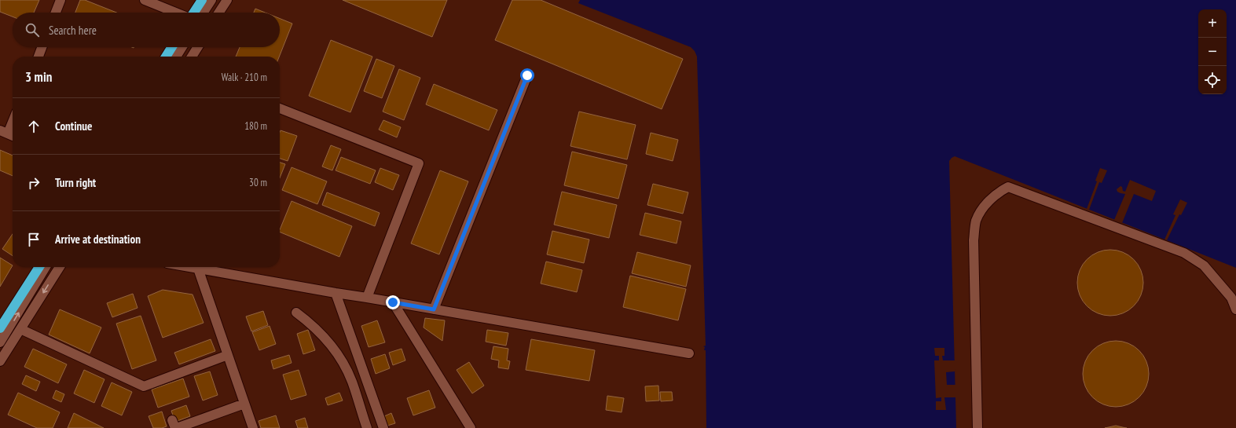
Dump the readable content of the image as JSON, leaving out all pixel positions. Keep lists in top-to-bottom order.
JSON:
{
  "page": {
    "map_buttons": ["+", "−"],
    "search": "Search here",
    "heading": ["3 min", "Walk · 210 m"],
    "list": [
      ["Continue", "180 m"],
      ["Turn right", "30 m"],
      "Arrive at destination"
    ]
  }
}
